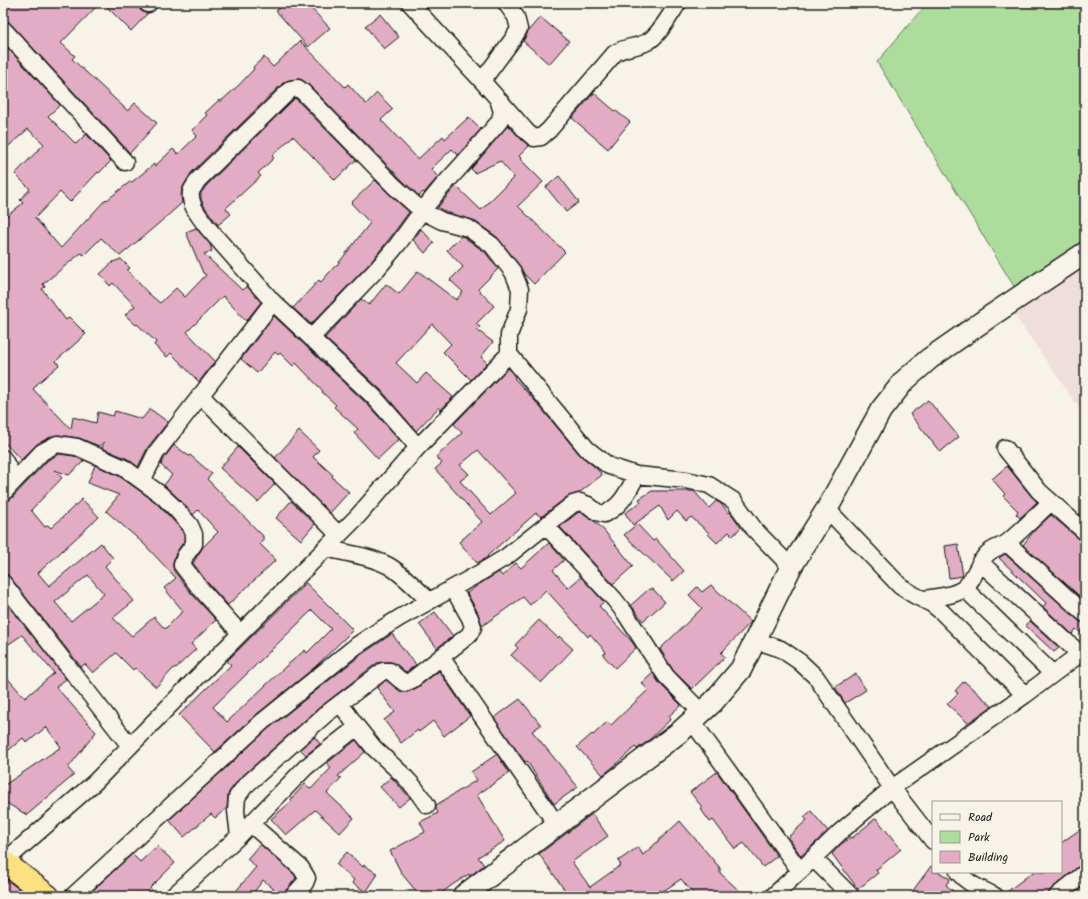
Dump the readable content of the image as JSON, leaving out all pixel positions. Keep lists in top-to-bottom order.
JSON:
{
  "legend": ["Road", "Park", "Building"]
}
